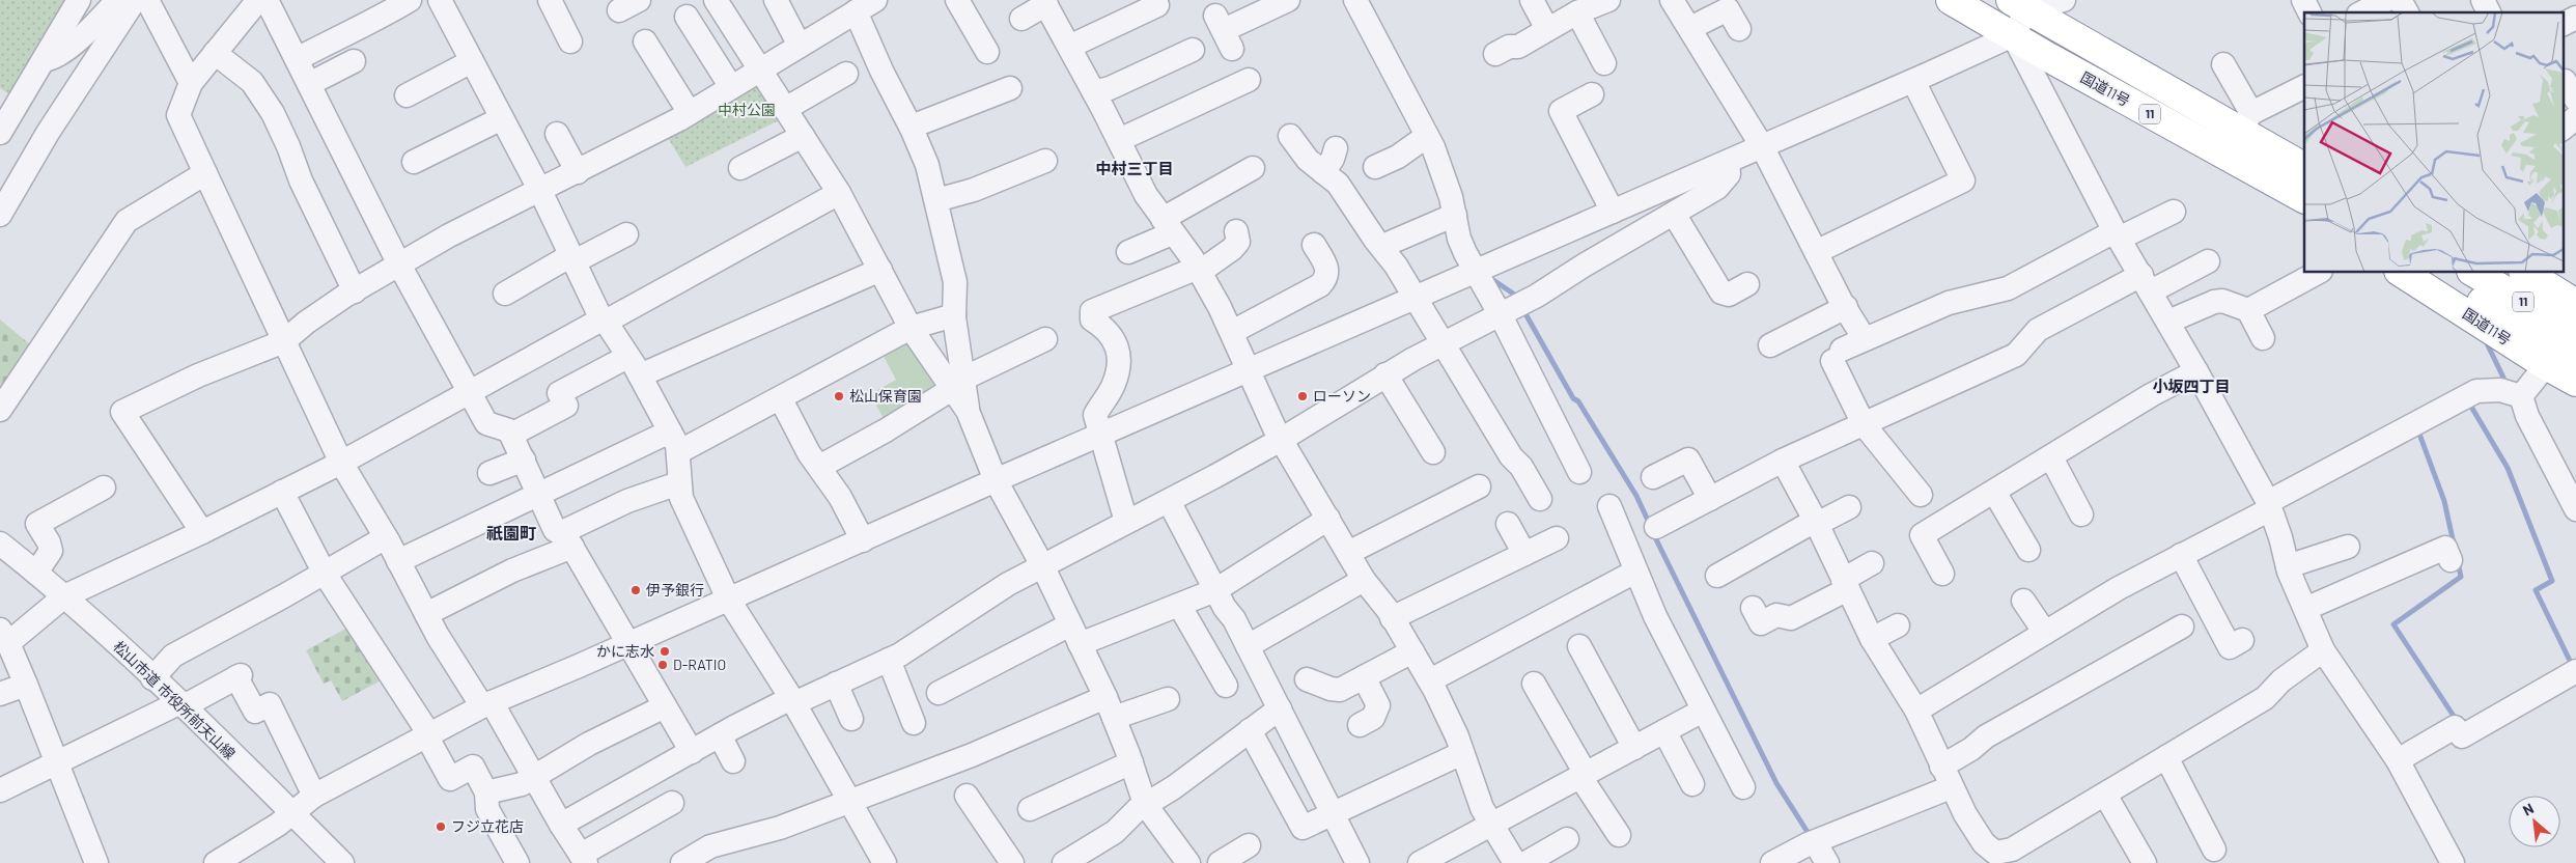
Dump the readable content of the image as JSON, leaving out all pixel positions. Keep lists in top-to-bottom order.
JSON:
{
  "streets": {
    "highway": ["国道11号", "11"],
    "street": ["松山市道 市役所前天山線"]
  },
  "districts": ["中村三丁目", "小坂四丁目", "祇園町"],
  "parks": ["中村公園"],
  "places": [
    "松山保育園",
    "ローソン",
    "伊予銀行",
    "かに志水",
    "D-RATIO",
    "フジ立花店"
  ],
  "north": "top left"
}
